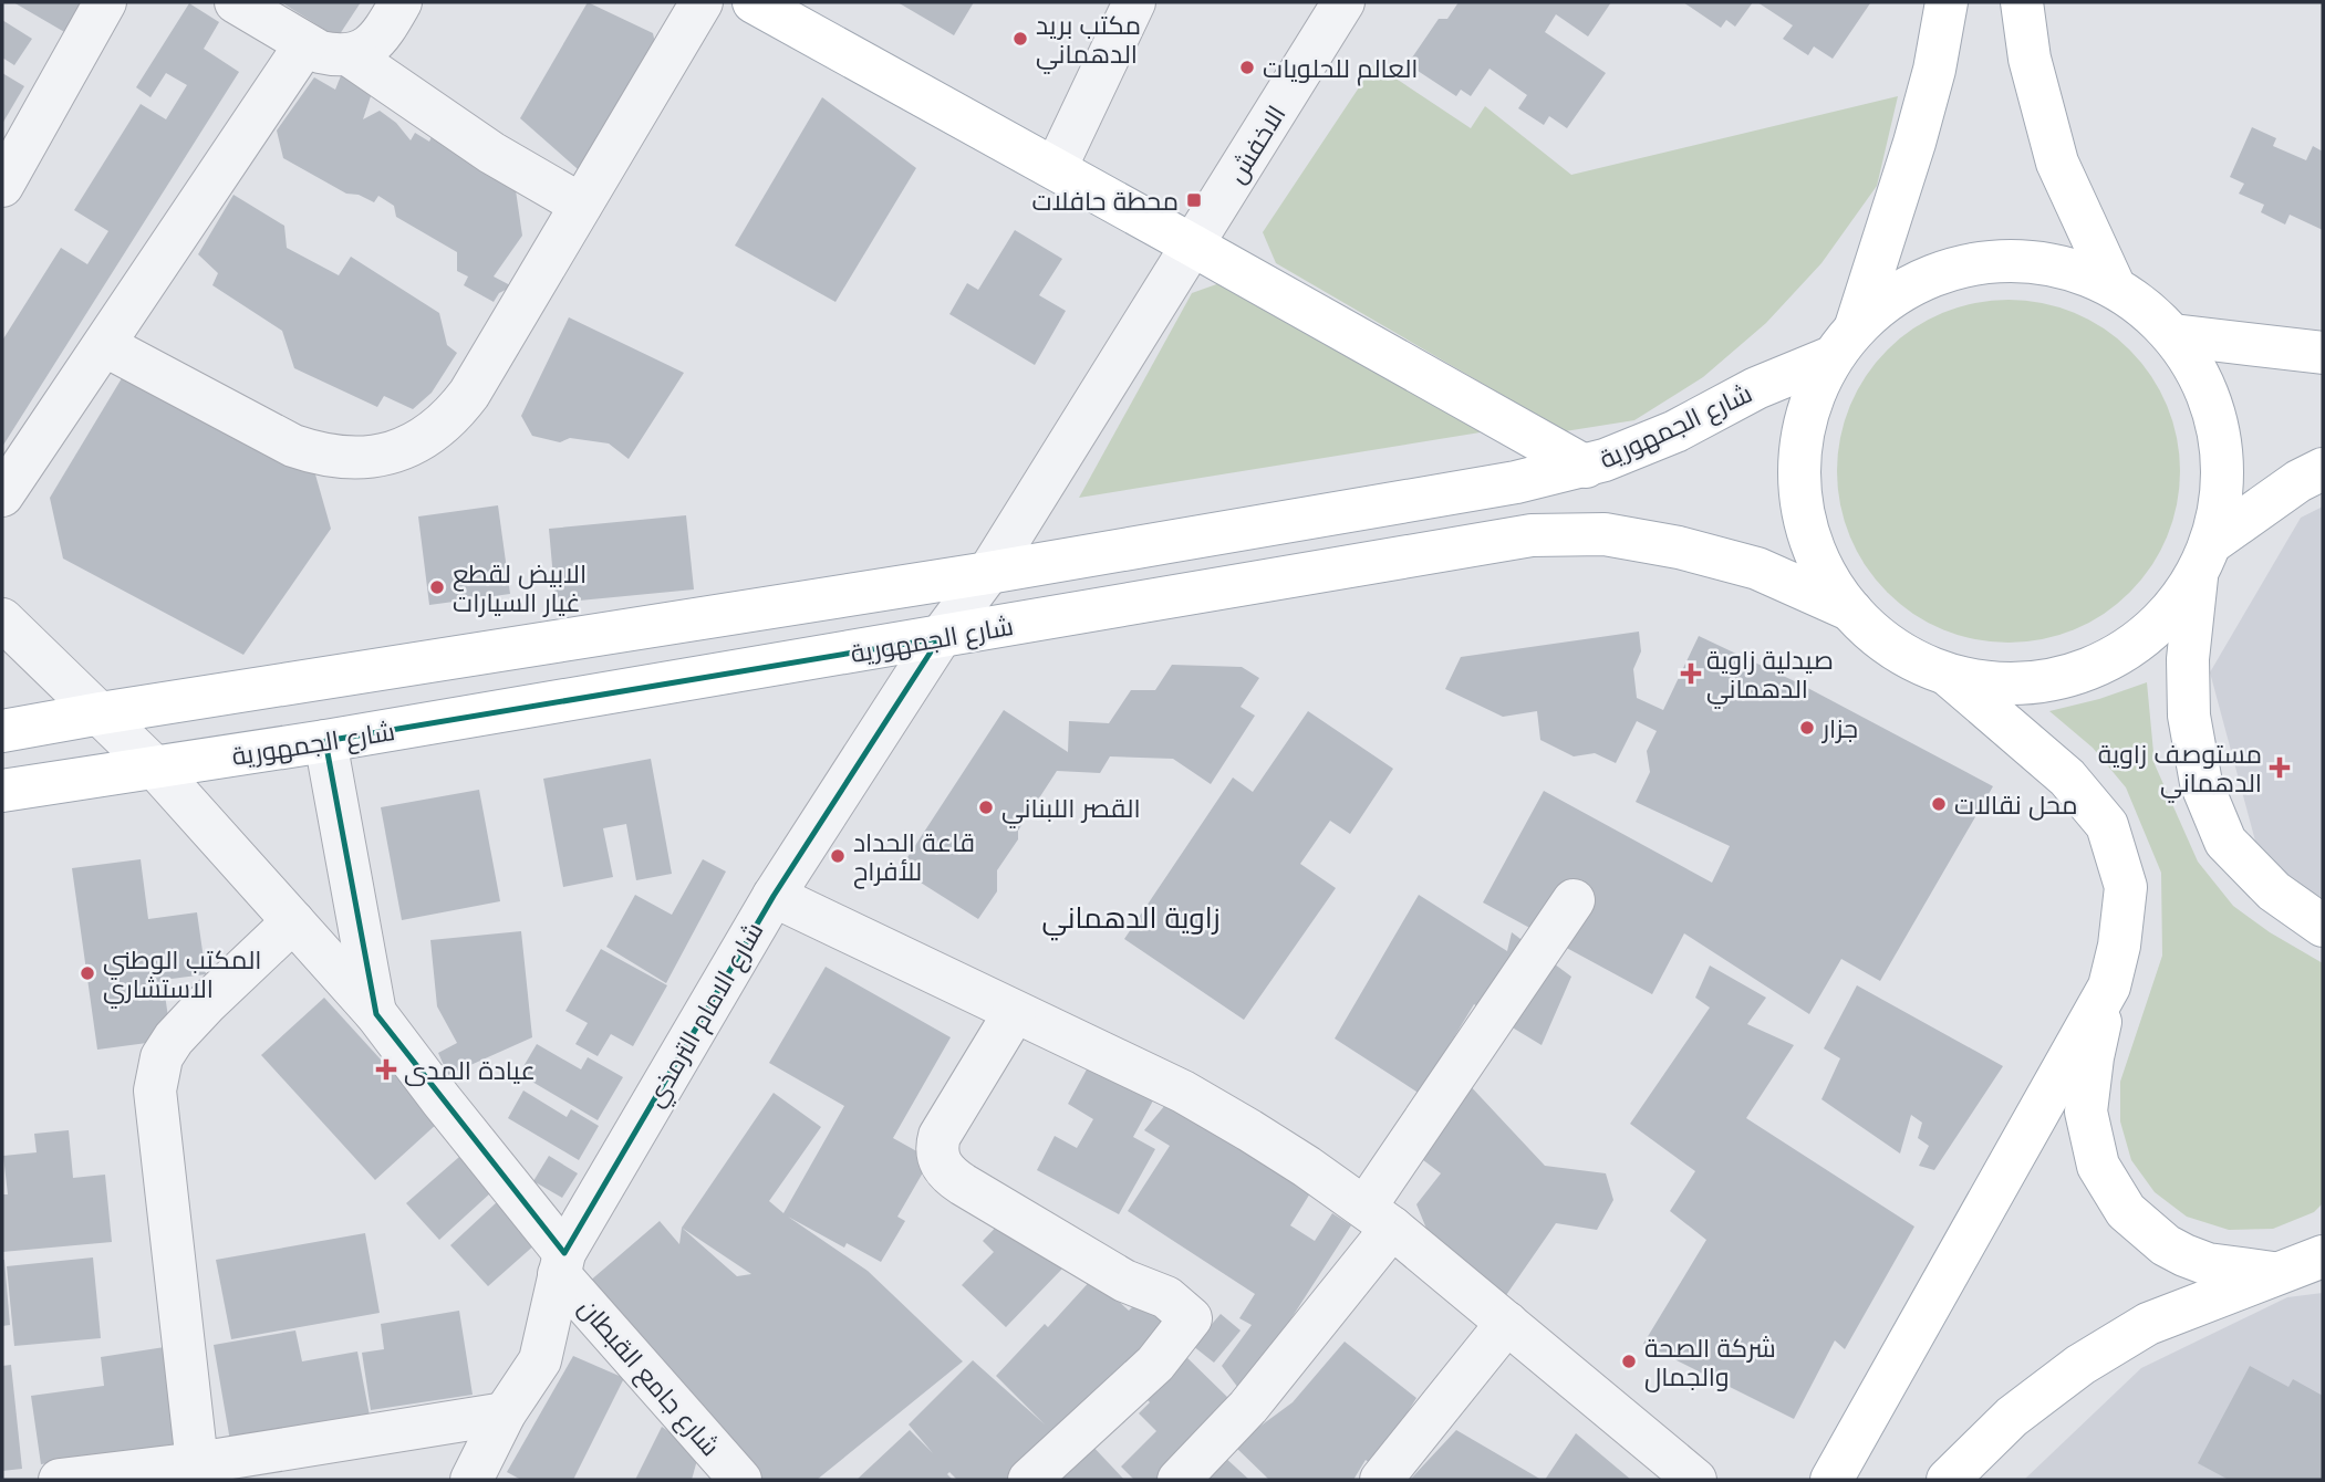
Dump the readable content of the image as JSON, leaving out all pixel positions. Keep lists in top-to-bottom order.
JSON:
{
  "streets": {
    "main road": ["شارع الجمهورية"],
    "street": ["الاخفش", "شارع الامام الترمذي", "شارع جامع القبطان"]
  },
  "crossings": [
    ["الاخفش", "شارع الجمهورية"],
    ["الاخفش", "شارع الامام الترمذي"],
    ["شارع الجمهورية", "شارع الامام الترمذي"],
    ["شارع الجمهورية", "شارع جامع القبطان"],
    ["شارع الامام الترمذي", "شارع جامع القبطان"]
  ],
  "districts": ["زاوية الدهماني"],
  "places": {
    "other": [
      "مكتب بريد الدهماني",
      "العالم للحلويات",
      "الابيض لقطع غيار السيارات",
      "جزار",
      "محل نقالات",
      "القصر اللبناني",
      "قاعة الحداد للأفراح",
      "المكتب الوطني الاستشاري",
      "شركة الصحة والجمال"
    ],
    "transit": ["محطة حافلات"],
    "health": ["صيدلية زاوية الدهماني", "مستوصف زاوية الدهماني", "عيادة المدى"]
  }
}
